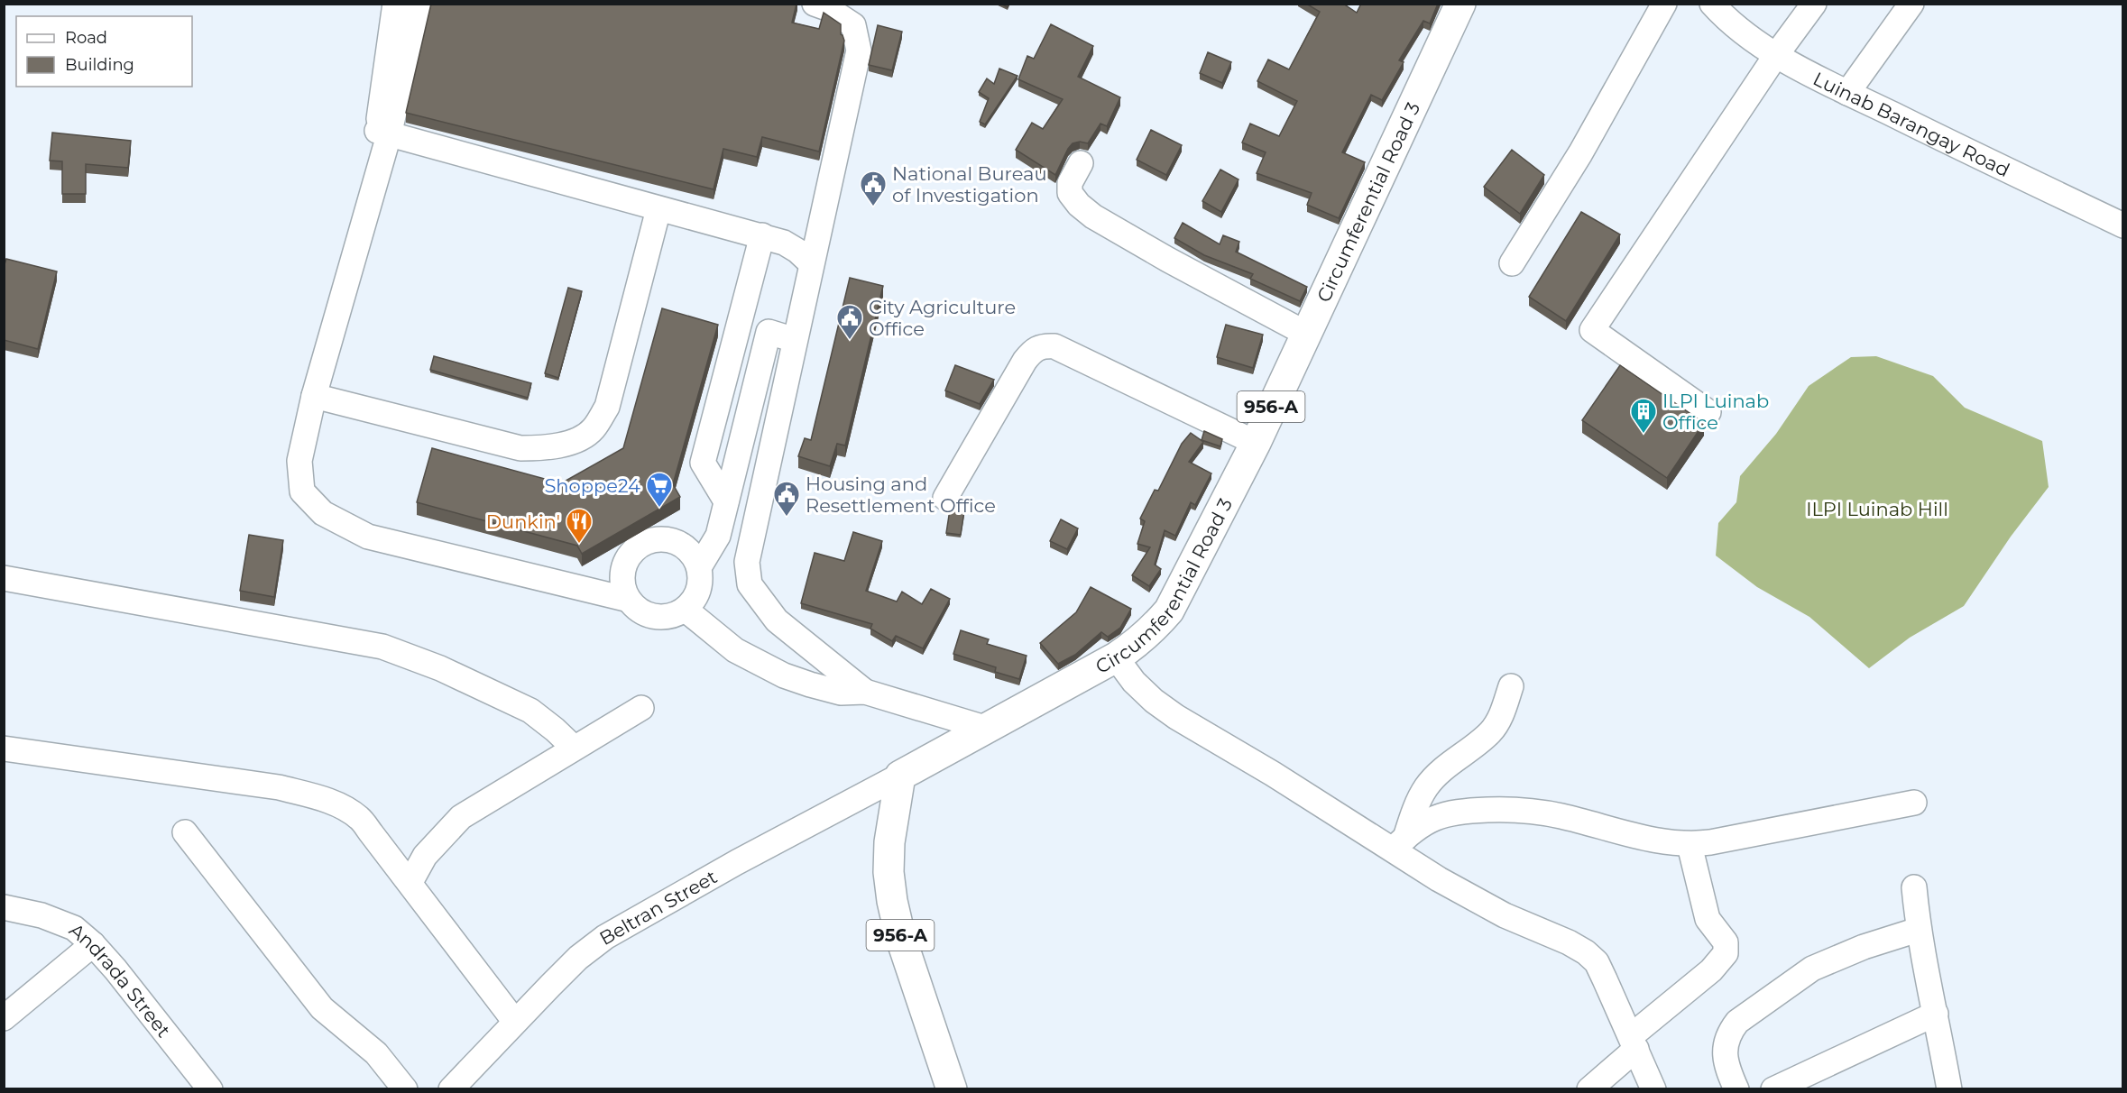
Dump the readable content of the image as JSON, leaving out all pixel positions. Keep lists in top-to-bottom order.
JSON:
{
  "streets": {
    "main road": ["Circumferential Road 3", "956-A"],
    "street": ["Luinab Barangay Road", "Beltran Street", "Andrada Street"]
  },
  "crossings": [
    ["Circumferential Road 3", "956-A"],
    ["Circumferential Road 3", "Beltran Street"],
    ["956-A", "Beltran Street"]
  ],
  "parks": ["ILPI Luinab Hill"],
  "places": {
    "public building": ["National Bureau of Investigation", "City Agriculture Office", "Housing and Resettlement Office"],
    "building": ["ILPI Luinab Office"],
    "supermarket": ["Shoppe24"],
    "restaurant": ["Dunkin'"]
  },
  "legend": ["Road", "Building"]
}
